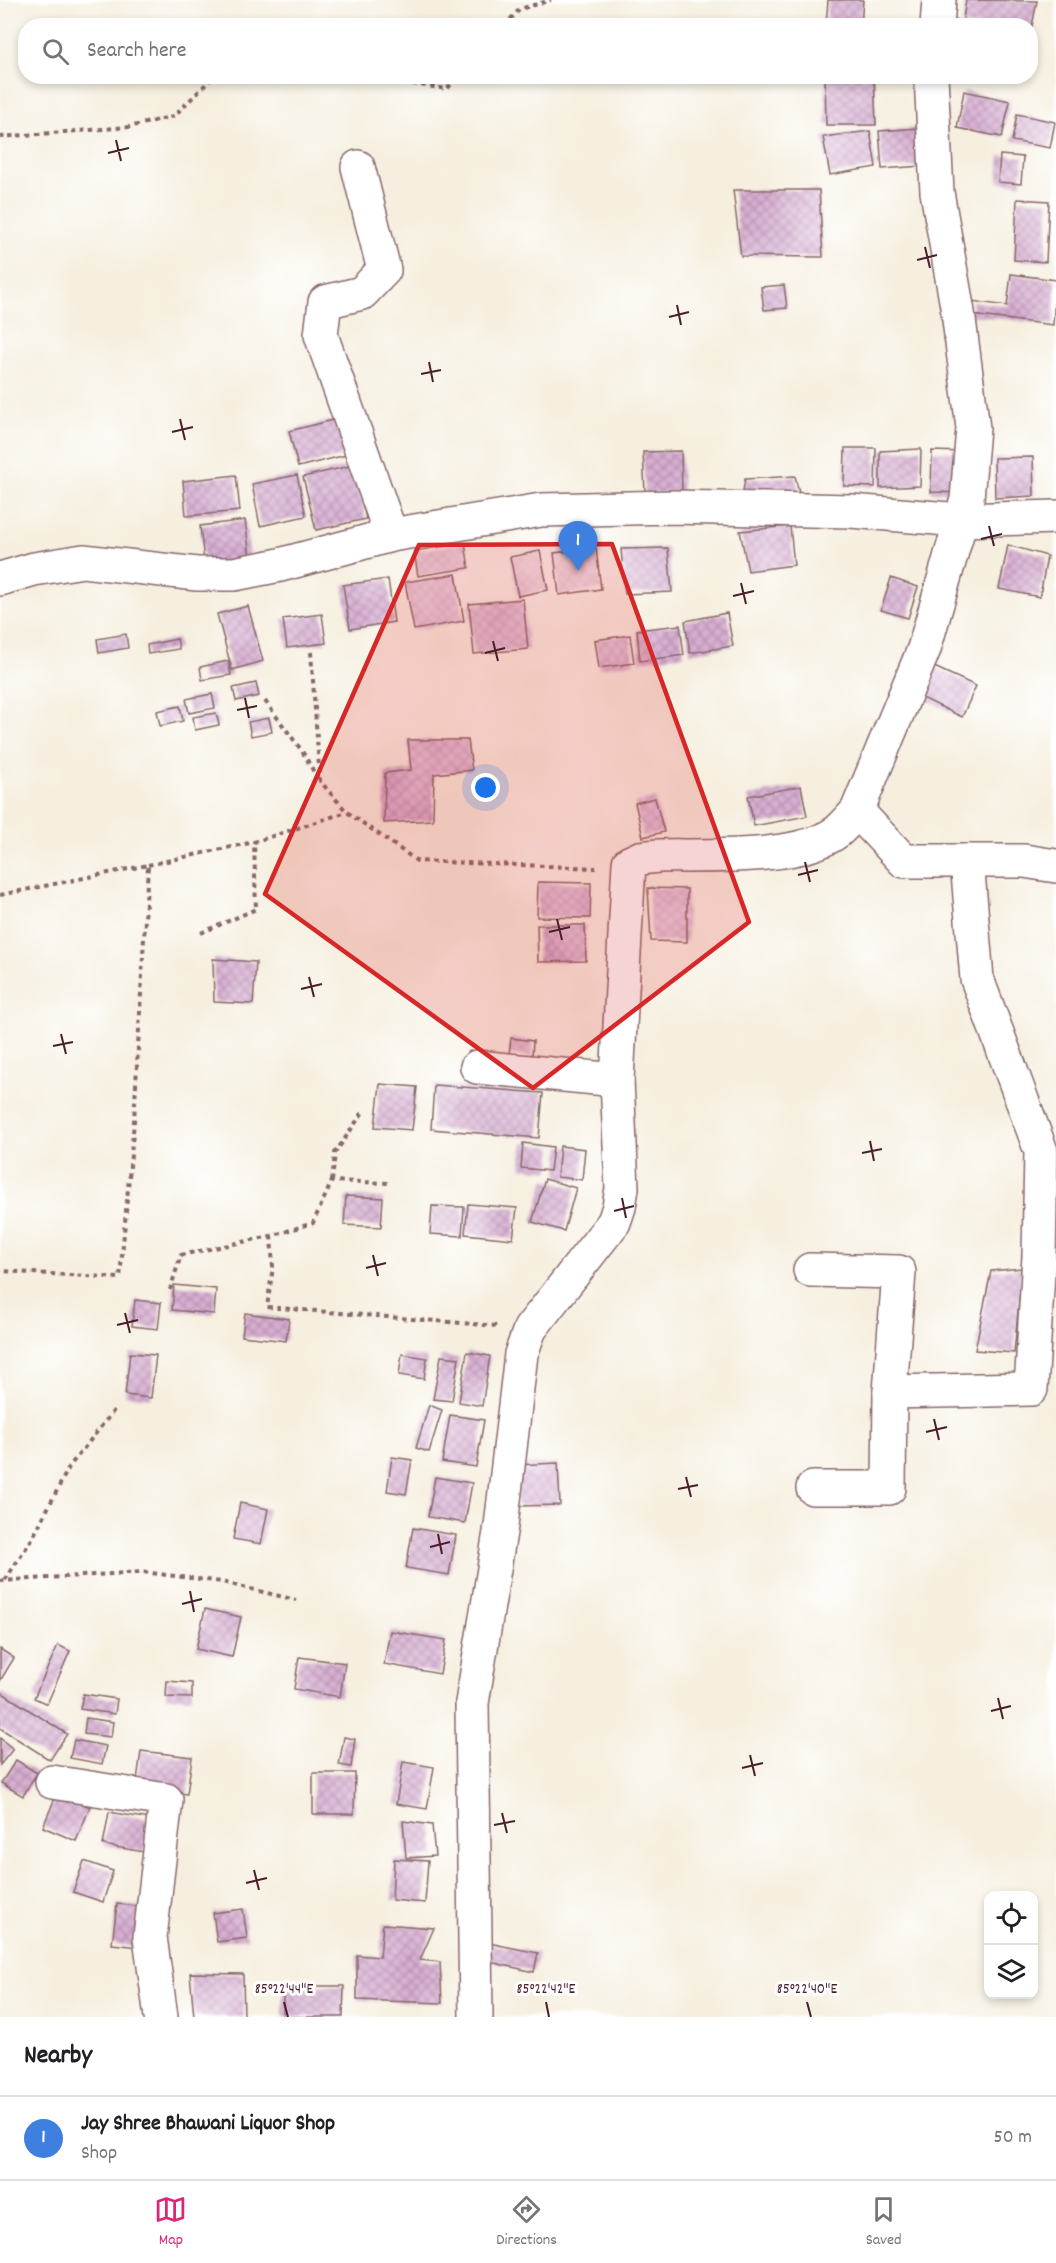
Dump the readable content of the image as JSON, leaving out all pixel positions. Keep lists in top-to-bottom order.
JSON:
{
  "page": {
    "search": "Search here",
    "pins": "1",
    "heading": "Nearby",
    "list": [
      {
        "mark": "1",
        "name": "Jay Shree Bhawani Liquor Shop",
        "note": "Shop",
        "value": "50 m"
      }
    ],
    "nav": ["Map", "Directions", "Saved"]
  },
  "coordinates": ["85°22'44\"E", "85°22'42\"E", "85°22'40\"E"]
}
